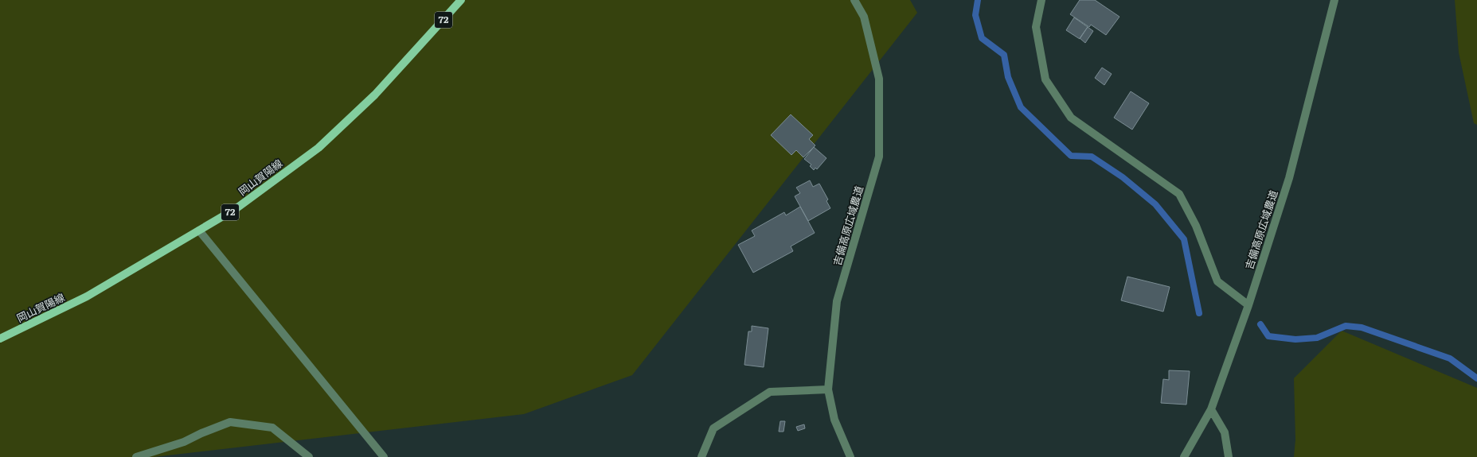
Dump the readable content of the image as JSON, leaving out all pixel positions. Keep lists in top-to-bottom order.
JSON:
{
  "streets": {
    "main road": ["72", "岡山賀陽線"],
    "street": ["吉備高原広域農道"]
  }
}
